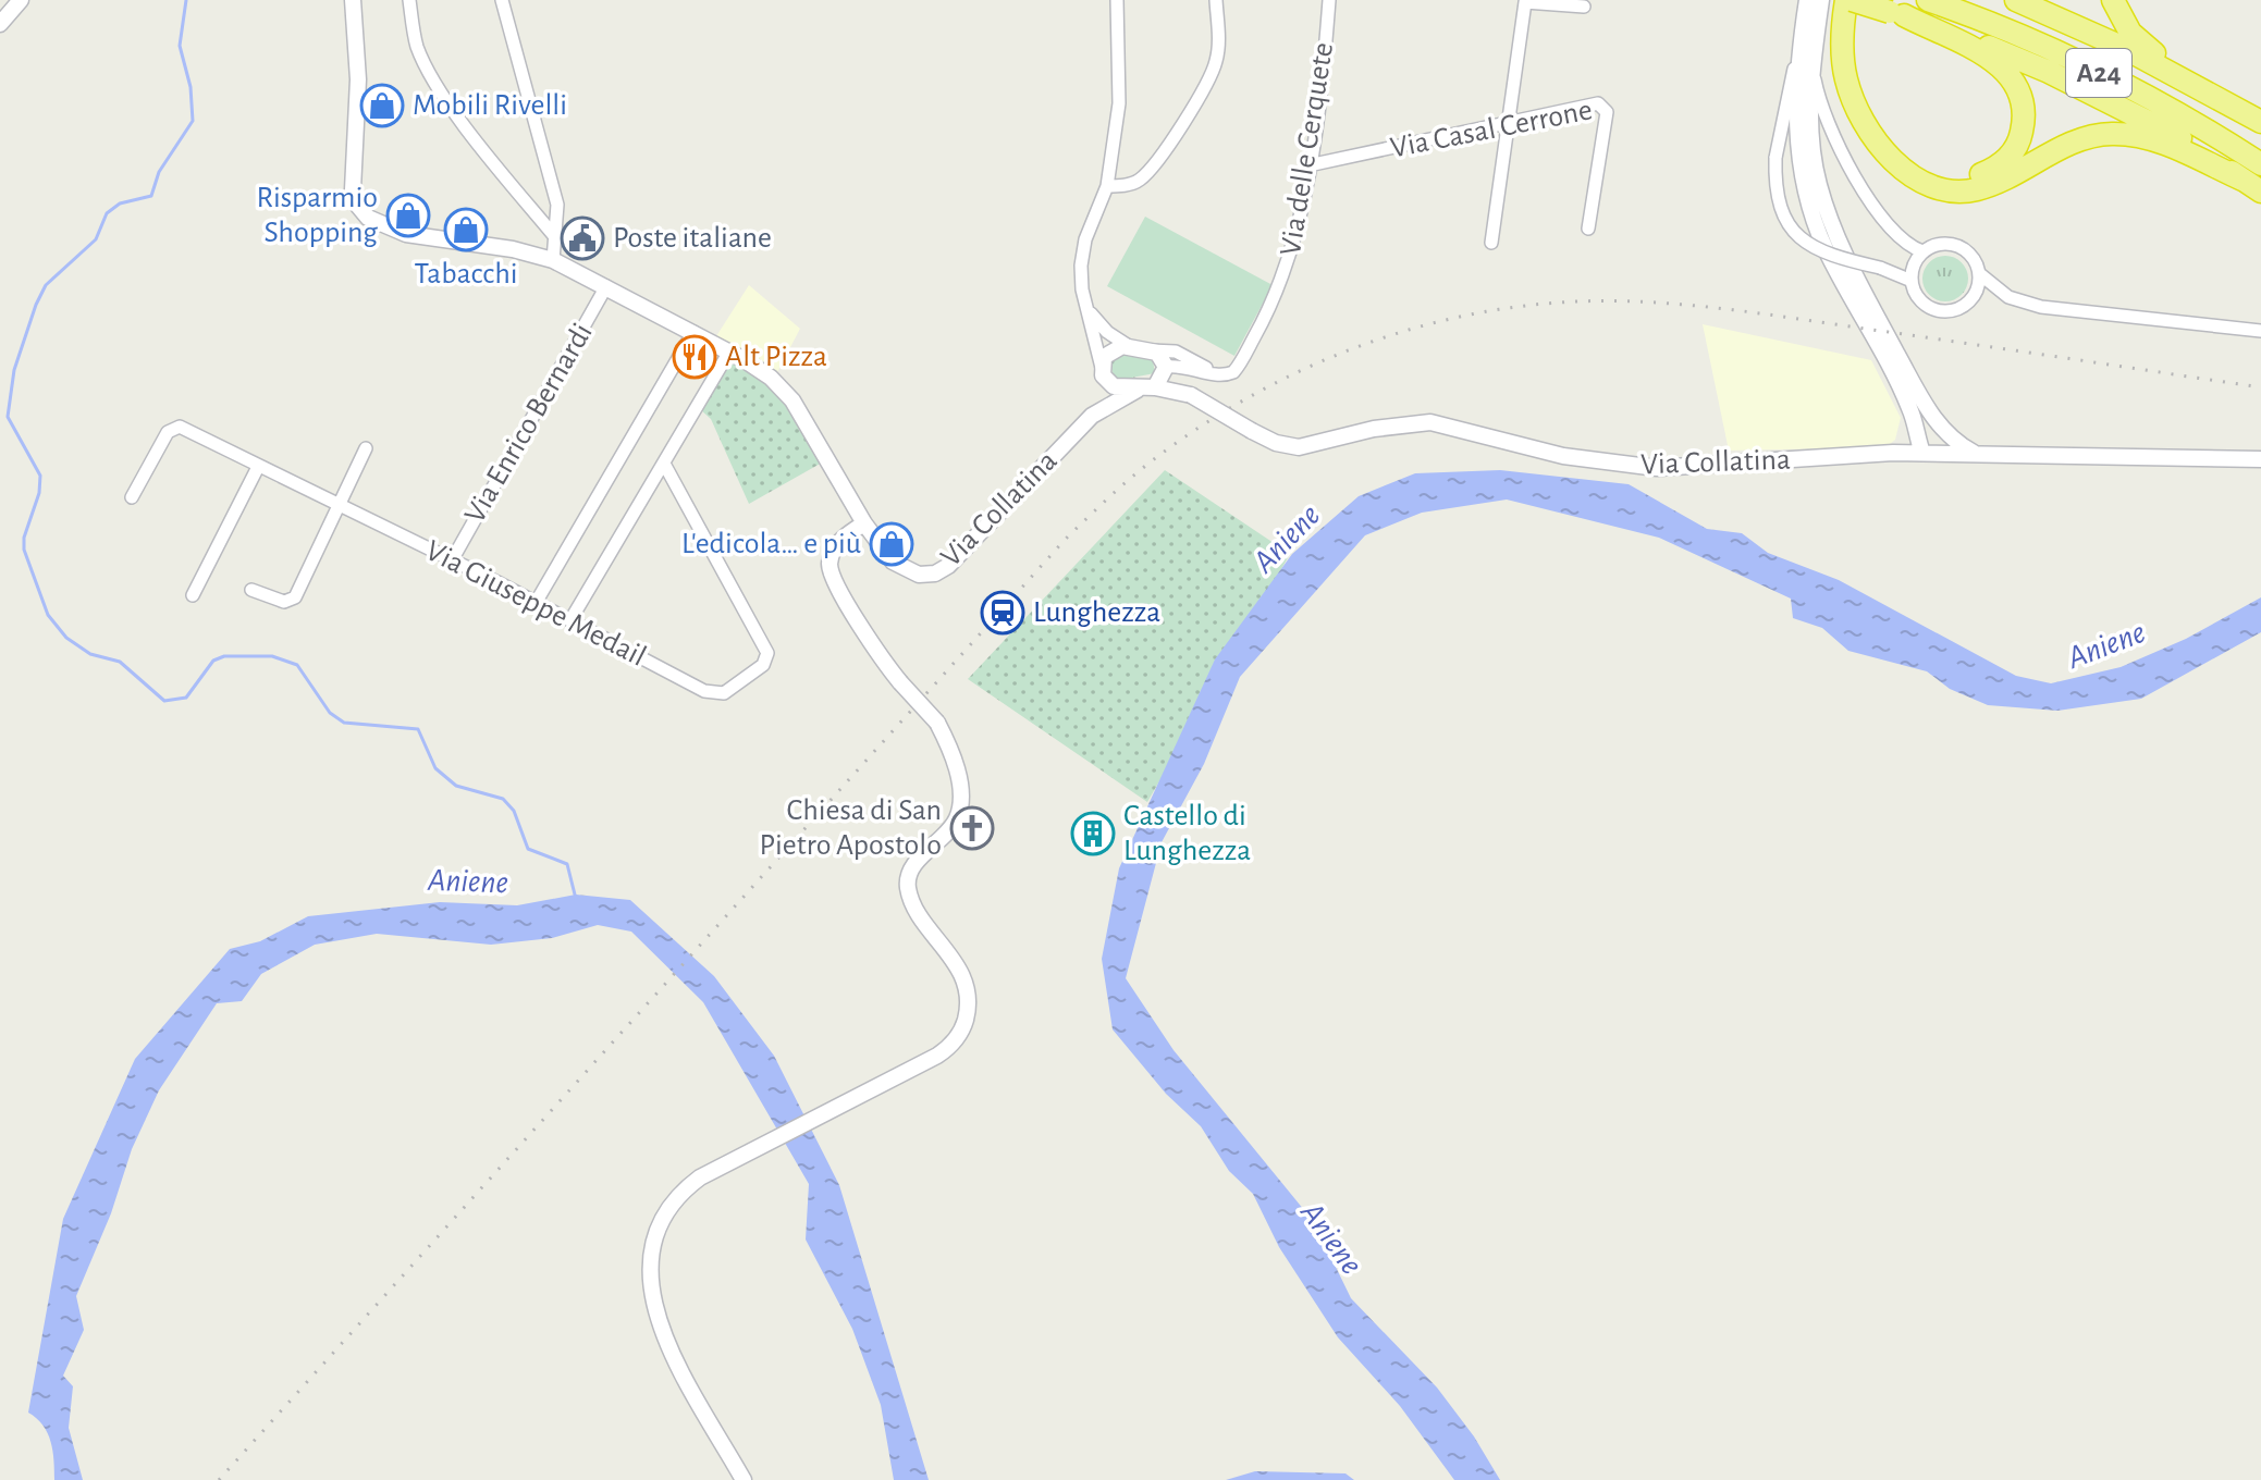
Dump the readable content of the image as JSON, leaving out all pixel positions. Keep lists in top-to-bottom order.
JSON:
{
  "streets": {
    "highway": ["A24"],
    "street": [
      "Via Casal Cerrone",
      "Via delle Cerquete",
      "Via Enrico Bernardi",
      "Via Collatina",
      "Via Giuseppe Medail"
    ]
  },
  "crossings": [
    ["Via Casal Cerrone", "Via delle Cerquete"],
    ["Via Enrico Bernardi", "Via Giuseppe Medail"]
  ],
  "water": ["Aniene"],
  "places": {
    "shop": [
      "Mobili Rivelli",
      "Risparmio Shopping",
      "Tabacchi",
      "L'edicola… e più"
    ],
    "public building": ["Poste italiane"],
    "restaurant": ["Alt Pizza"],
    "station": ["Lunghezza"],
    "church": ["Chiesa di San Pietro Apostolo"],
    "building": ["Castello di Lunghezza"]
  }
}
